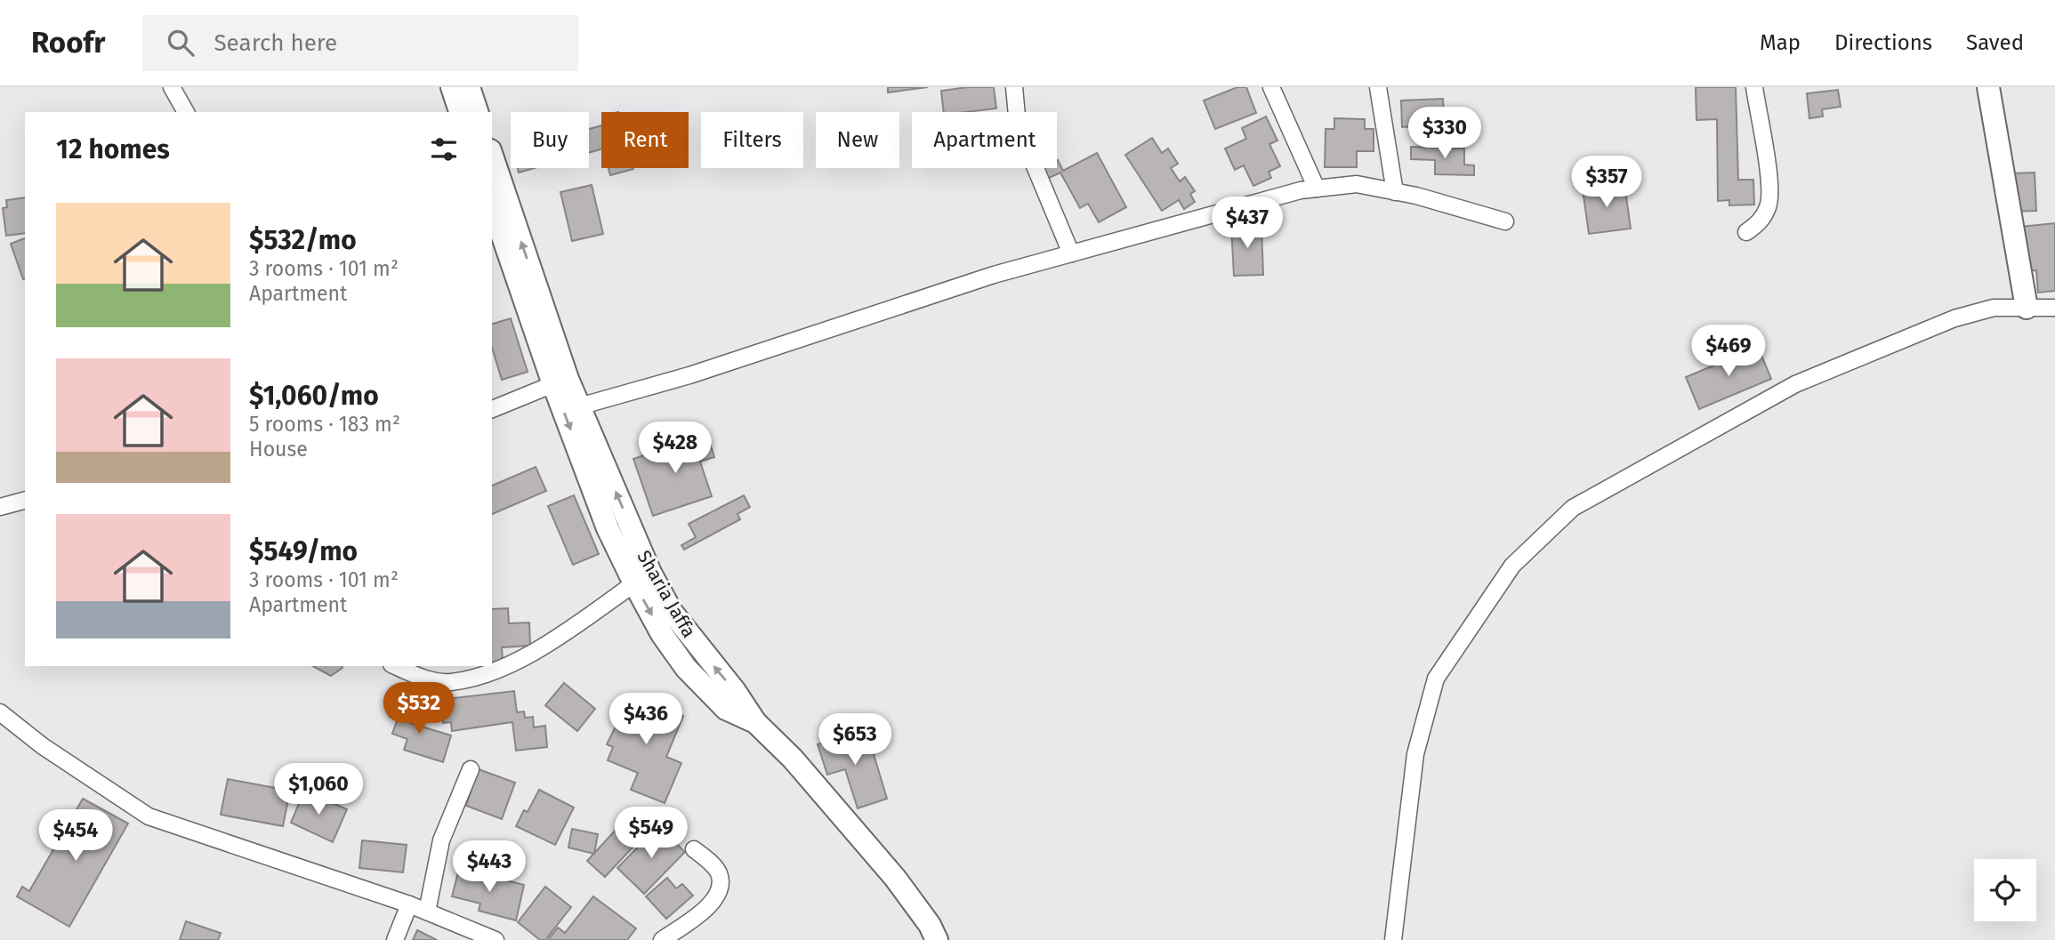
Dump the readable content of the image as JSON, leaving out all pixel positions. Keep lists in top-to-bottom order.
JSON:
{
  "streets": {
    "street": ["Sharia Jaffa"]
  },
  "page": {
    "header": "Roofr",
    "search": "Search here",
    "nav": ["Map", "Directions", "Saved"],
    "price": [
      "$330",
      "$357",
      "$437",
      "$469",
      "$428",
      "$532",
      "$436",
      "$653",
      "$1,060",
      "$549",
      "$454",
      "$443"
    ],
    "chip": [
      "Buy",
      "Rent",
      "Filters",
      "New",
      "Apartment"
    ],
    "heading": "12 homes",
    "list": [
      {
        "name": "$532/mo",
        "note": "3 rooms · 101 m² · Apartment"
      },
      {
        "name": "$1,060/mo",
        "note": "5 rooms · 183 m² · House"
      },
      {
        "name": "$549/mo",
        "note": "3 rooms · 101 m² · Apartment"
      }
    ]
  }
}
